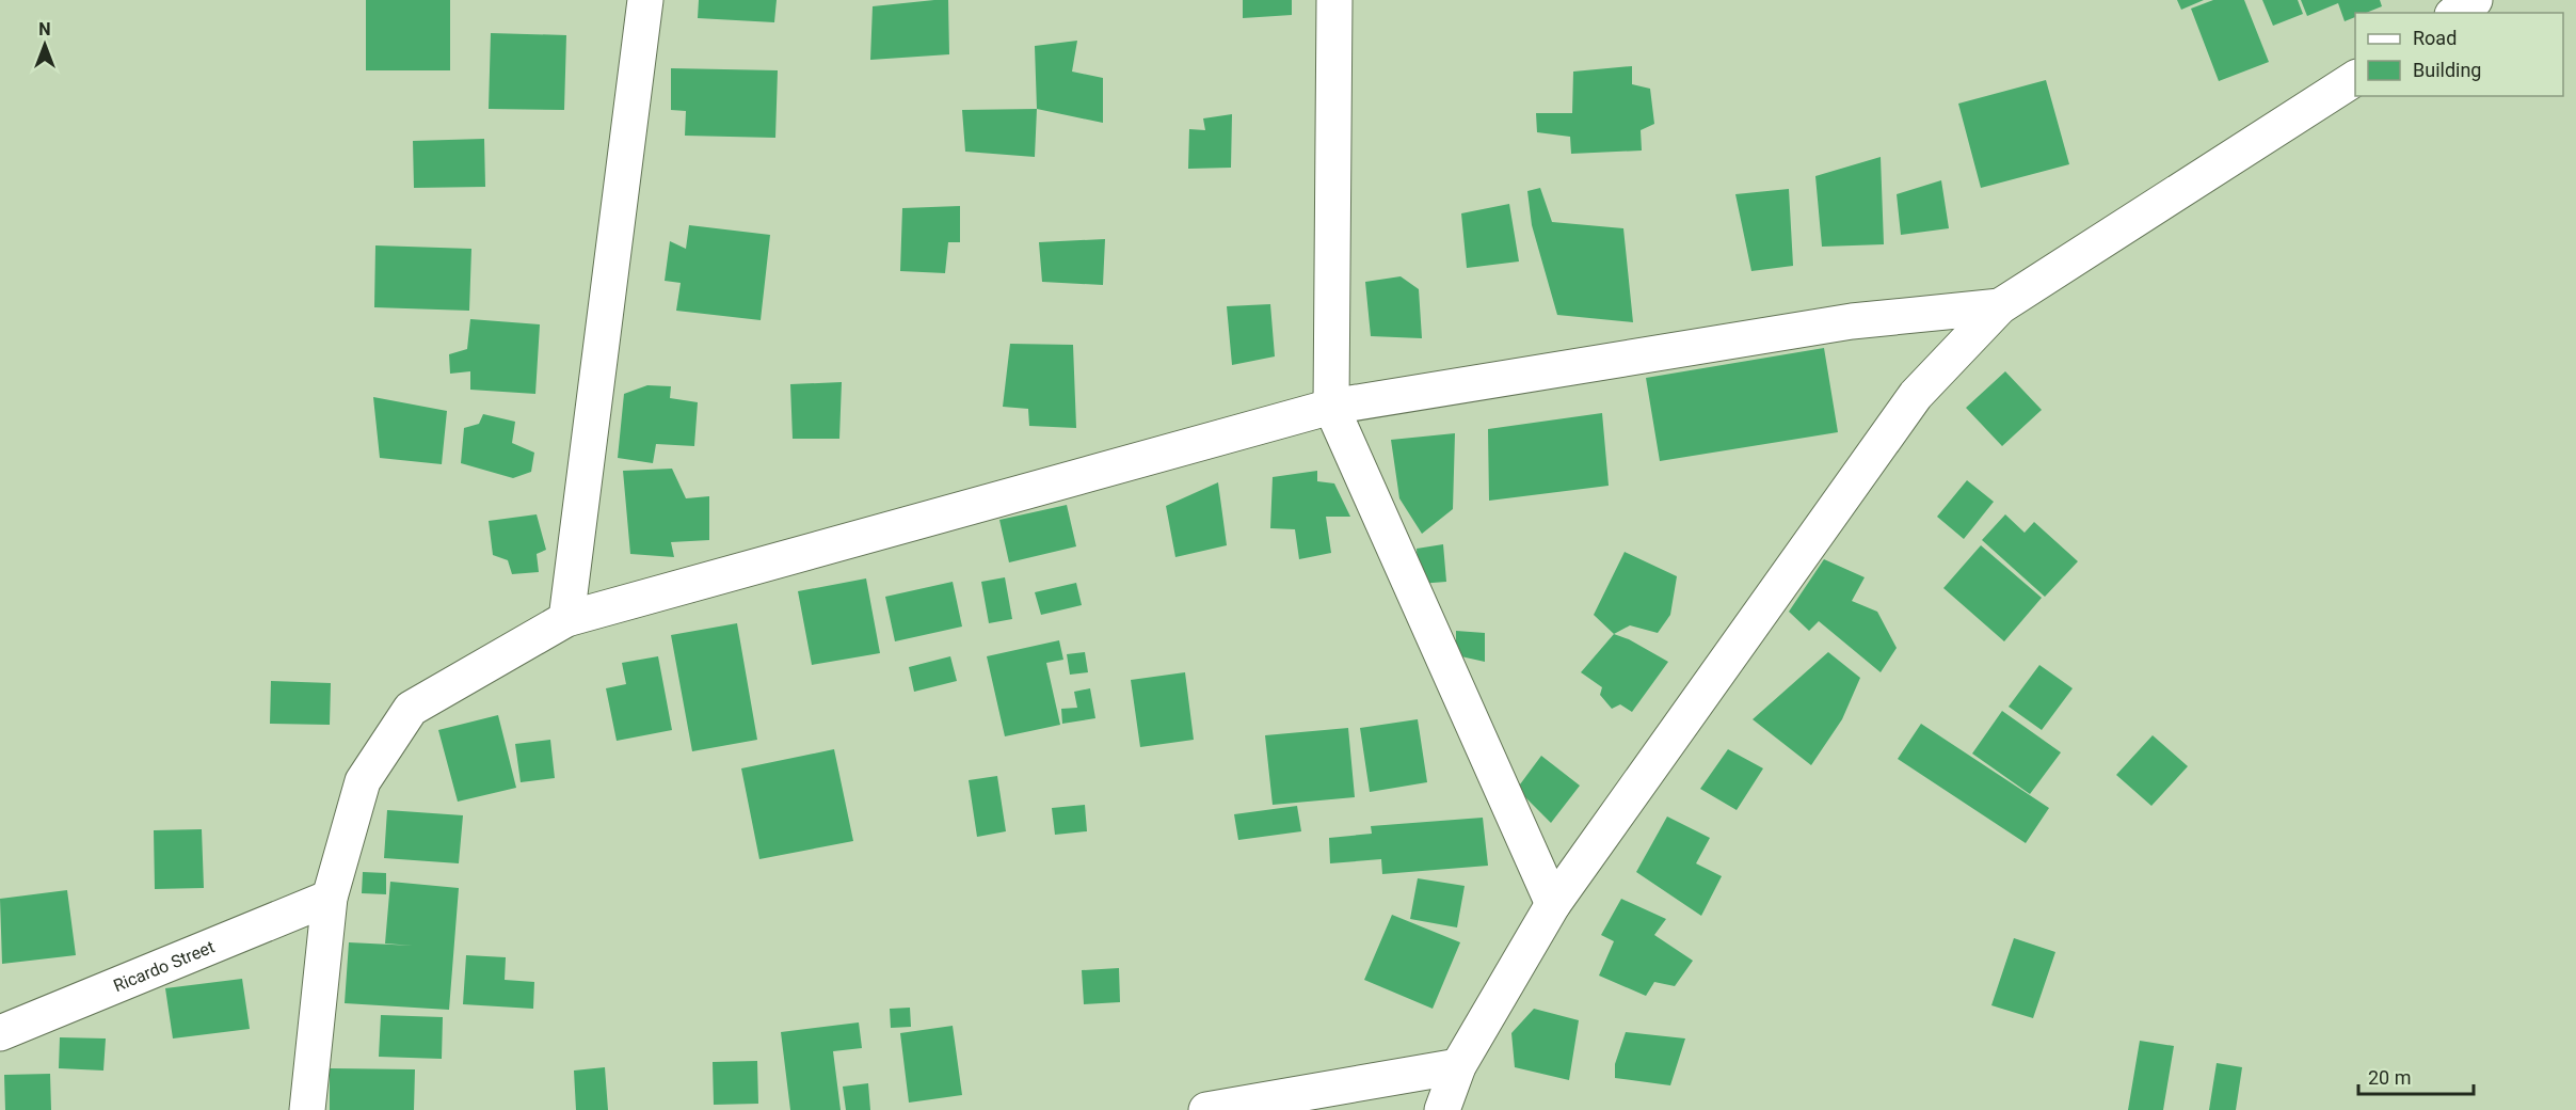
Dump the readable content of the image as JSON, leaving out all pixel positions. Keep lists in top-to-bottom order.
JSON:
{
  "streets": {
    "street": ["Ricardo Street"]
  },
  "legend": ["Road", "Building"],
  "scale_bar": "20 m",
  "north": "top"
}
